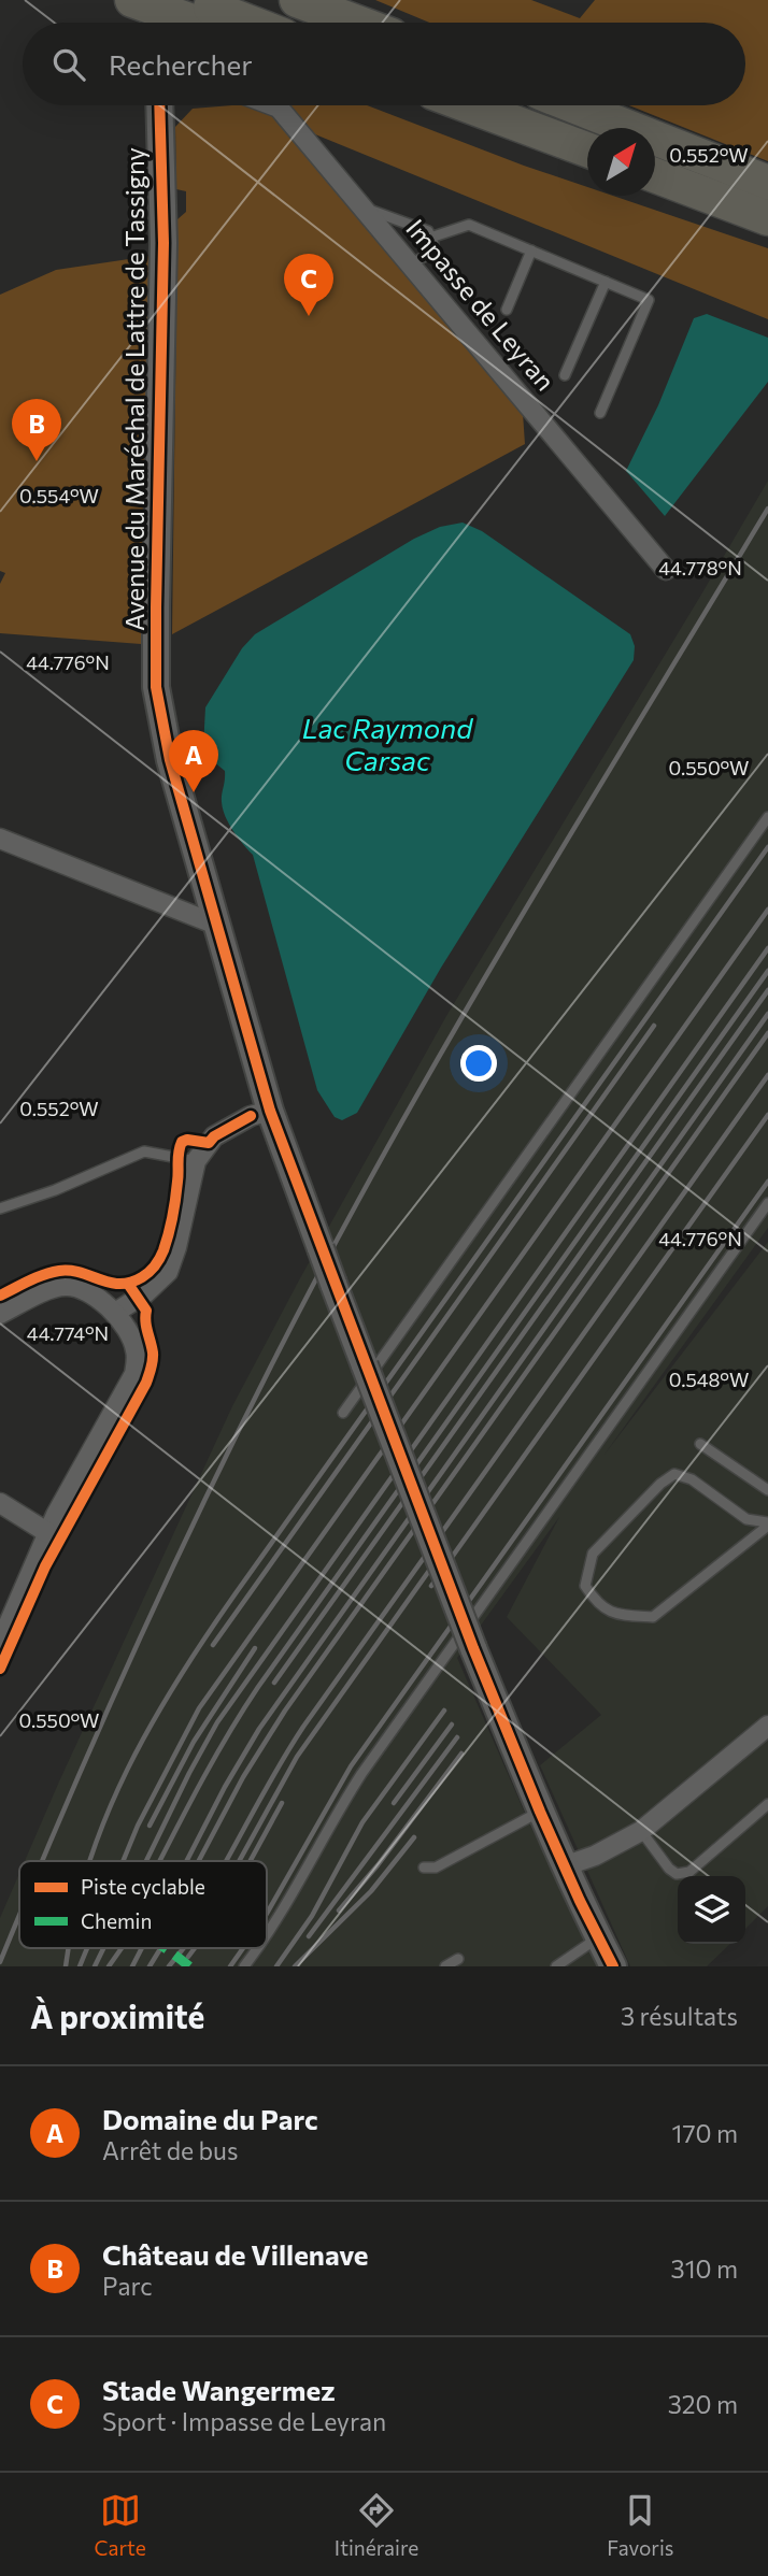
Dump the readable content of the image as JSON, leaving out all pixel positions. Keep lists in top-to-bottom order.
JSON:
{
  "streets": {
    "street": ["Impasse de Leyran", "Avenue du Maréchal de Lattre de Tassigny"]
  },
  "water": ["Lac Raymond Carsac"],
  "legend": ["Piste cyclable", "Chemin"],
  "north": "top right",
  "page": {
    "search": "Rechercher",
    "pins": ["C", "B", "A"],
    "heading": ["À proximité", "3 résultats"],
    "list": [
      {
        "mark": "A",
        "name": "Domaine du Parc",
        "note": "Arrêt de bus",
        "value": "170 m"
      },
      {
        "mark": "B",
        "name": "Château de Villenave",
        "note": "Parc",
        "value": "310 m"
      },
      {
        "mark": "C",
        "name": "Stade Wangermez",
        "note": "Sport · Impasse de Leyran",
        "value": "320 m"
      }
    ],
    "nav": ["Carte", "Itinéraire", "Favoris"]
  },
  "coordinates": [
    "0.552°W",
    "0.554°W",
    "44.778°N",
    "44.776°N",
    "0.550°W",
    "44.774°N",
    "0.548°W"
  ]
}
